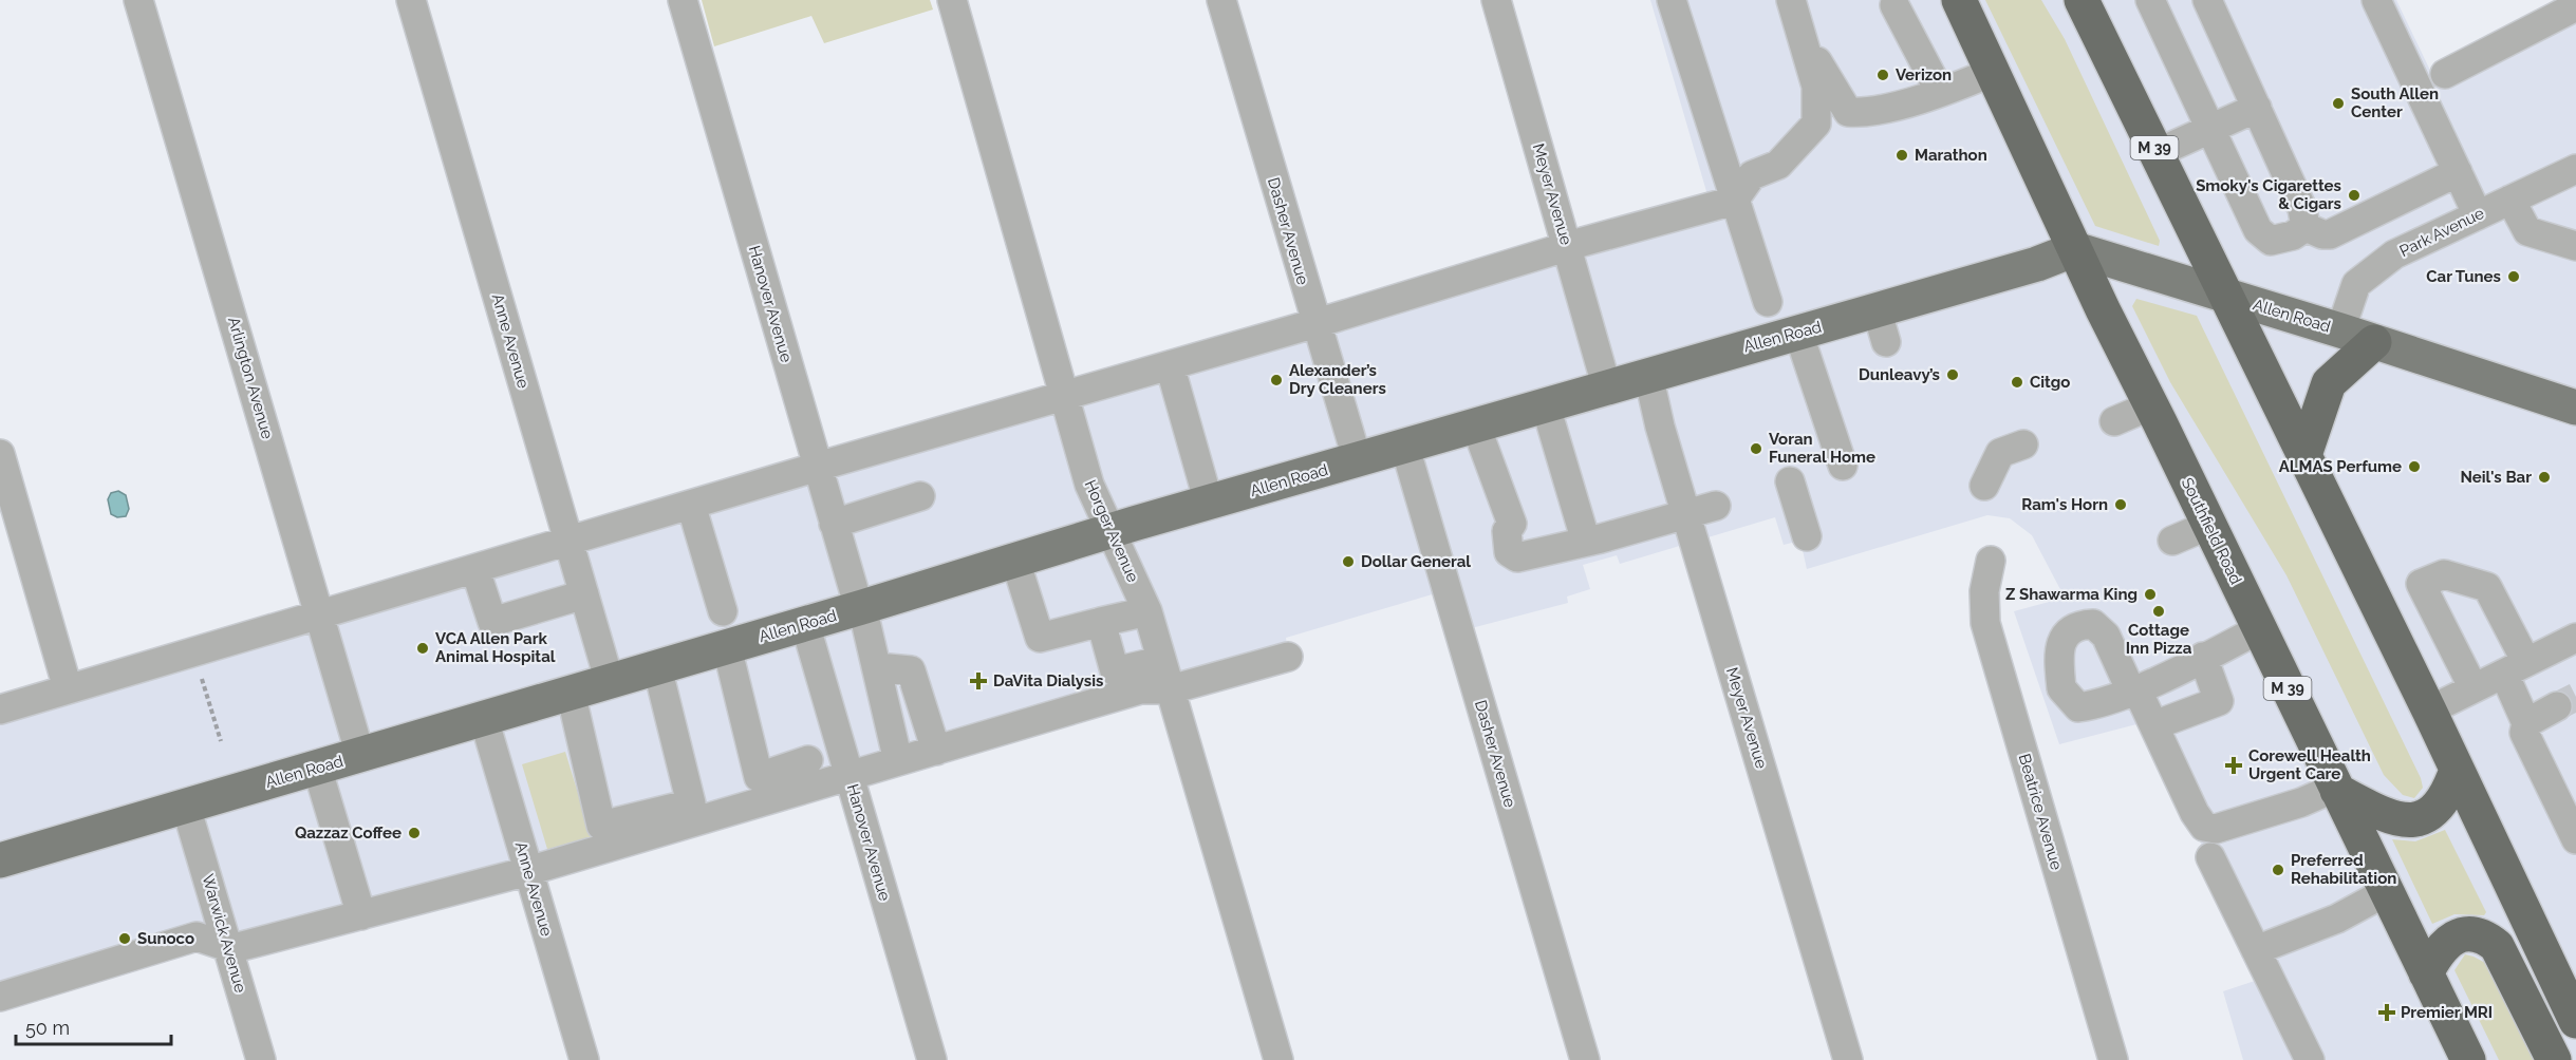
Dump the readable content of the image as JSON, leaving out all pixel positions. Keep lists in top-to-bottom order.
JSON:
{
  "streets": {
    "highway": ["M 39", "Southfield Road"],
    "main road": ["Allen Road"],
    "street": [
      "Meyer Avenue",
      "Dasher Avenue",
      "Park Avenue",
      "Hanover Avenue",
      "Anne Avenue",
      "Arlington Avenue",
      "Horger Avenue",
      "Beatrice Avenue",
      "Warwick Avenue"
    ]
  },
  "crossings": [
    ["M 39", "Allen Road"],
    ["Meyer Avenue", "Allen Road"],
    ["Dasher Avenue", "Allen Road"],
    ["Park Avenue", "Allen Road"],
    ["Hanover Avenue", "Allen Road"],
    ["Allen Road", "Anne Avenue"],
    ["Allen Road", "Arlington Avenue"],
    ["Allen Road", "Horger Avenue"],
    ["Allen Road", "Southfield Road"],
    ["Allen Road", "Warwick Avenue"]
  ],
  "places": {
    "other": [
      "Verizon",
      "South Allen Center",
      "Marathon",
      "Smoky's Cigarettes & Cigars",
      "Car Tunes",
      "Dunleavy’s",
      "Alexander’s Dry Cleaners",
      "Citgo",
      "Voran Funeral Home",
      "ALMAS Perfume",
      "Neil's Bar",
      "Ram's Horn",
      "Dollar General",
      "Z Shawarma King",
      "Cottage Inn Pizza",
      "VCA Allen Park Animal Hospital",
      "Qazzaz Coffee",
      "Preferred Rehabilitation",
      "Sunoco"
    ],
    "health": ["DaVita Dialysis", "Corewell Health Urgent Care", "Premier MRI"]
  },
  "scale_bar": "50 m"
}
